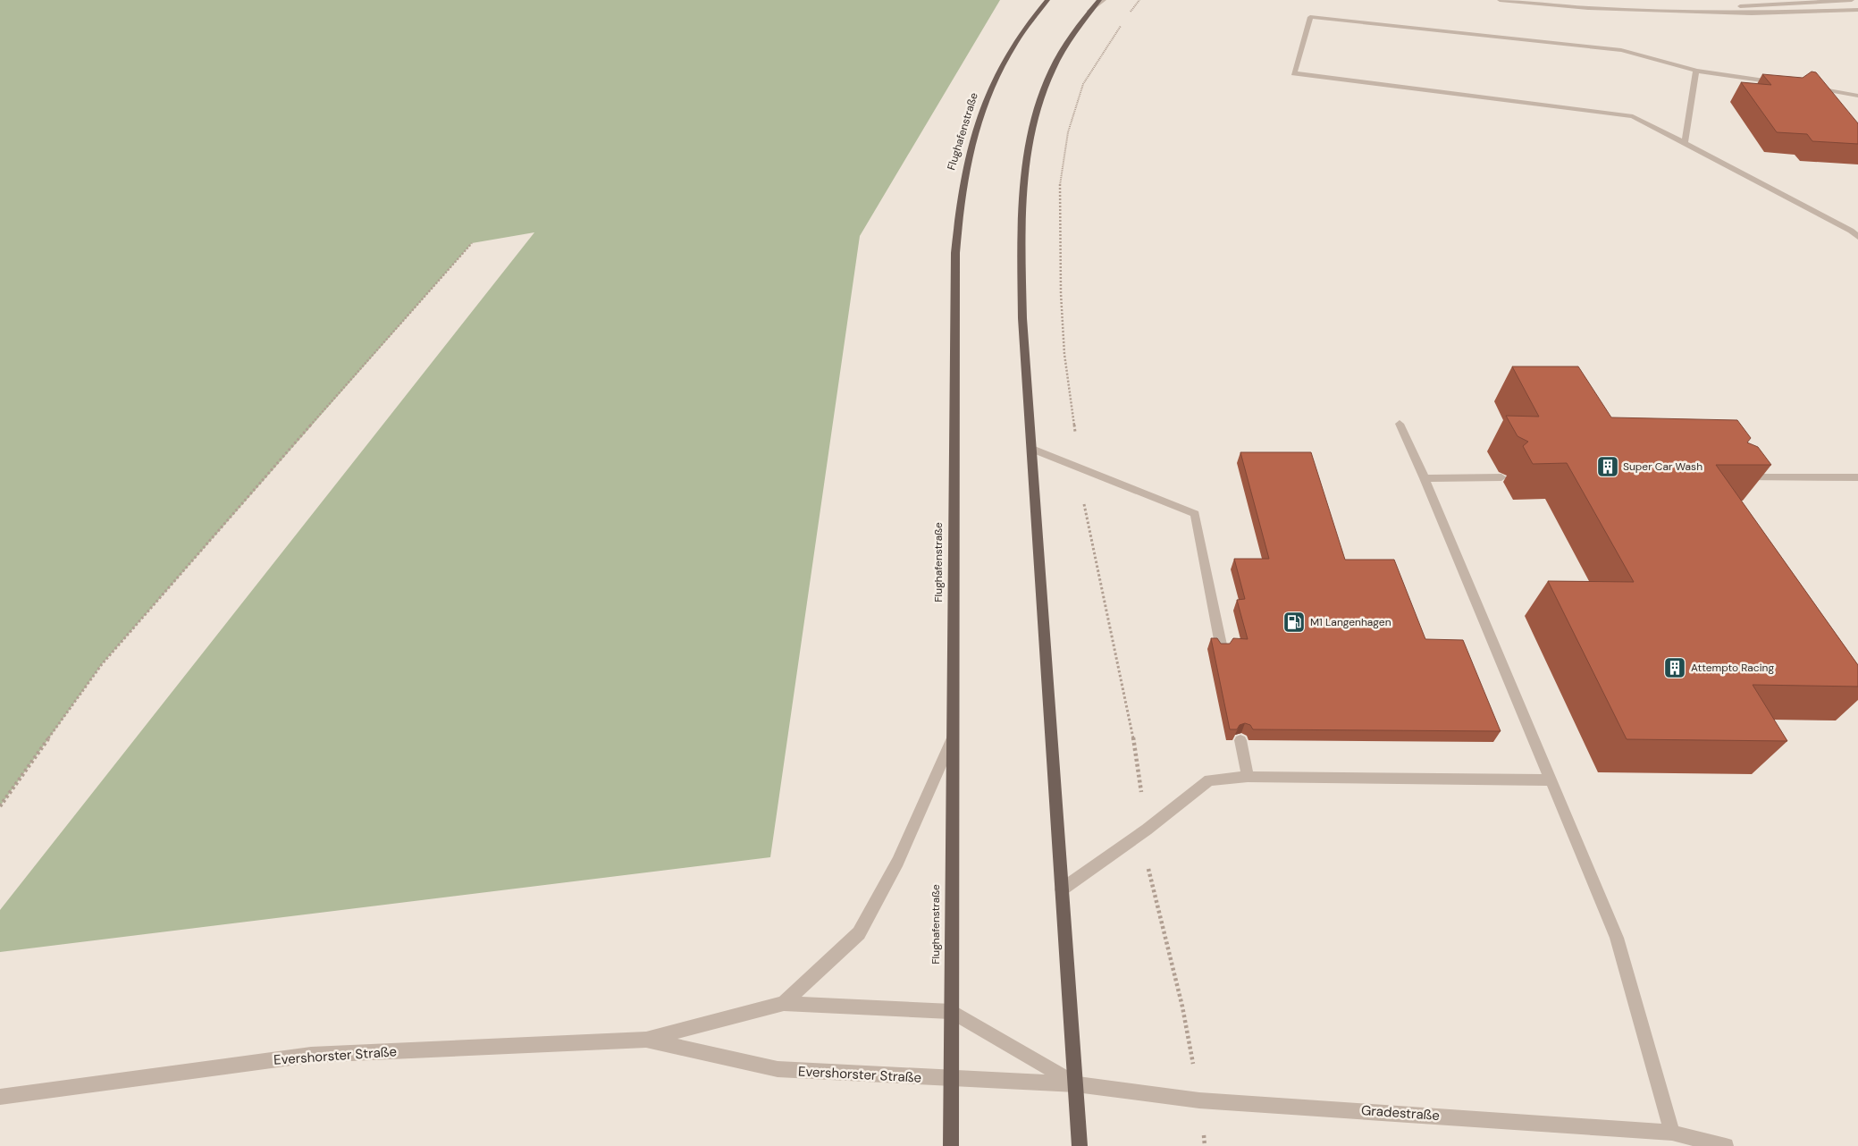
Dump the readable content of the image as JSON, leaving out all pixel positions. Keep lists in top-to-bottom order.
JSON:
{
  "streets": {
    "main road": ["Flughafenstraße"],
    "street": ["Evershorster Straße", "Gradestraße"]
  },
  "crossings": [
    ["Flughafenstraße", "Evershorster Straße"],
    ["Evershorster Straße", "Gradestraße"]
  ],
  "places": {
    "building": ["Super Car Wash", "Attempto Racing"],
    "fuel station": ["M1 Langenhagen"]
  }
}
